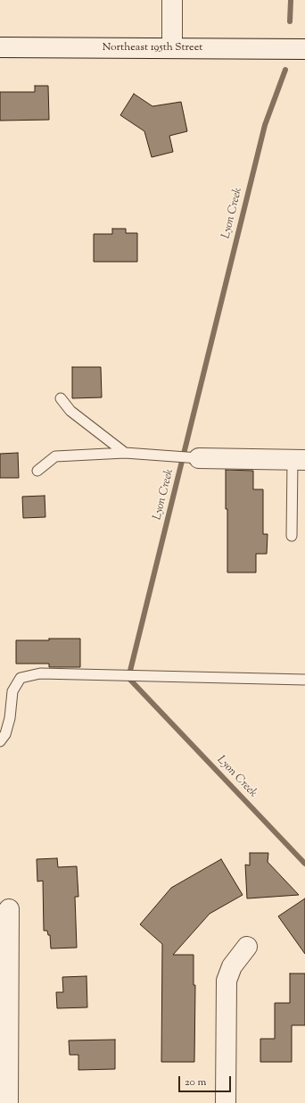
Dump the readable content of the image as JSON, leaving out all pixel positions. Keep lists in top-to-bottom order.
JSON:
{
  "streets": {
    "street": ["Northeast 195th Street"]
  },
  "water": ["Lyon Creek"],
  "scale_bar": "20 m"
}
